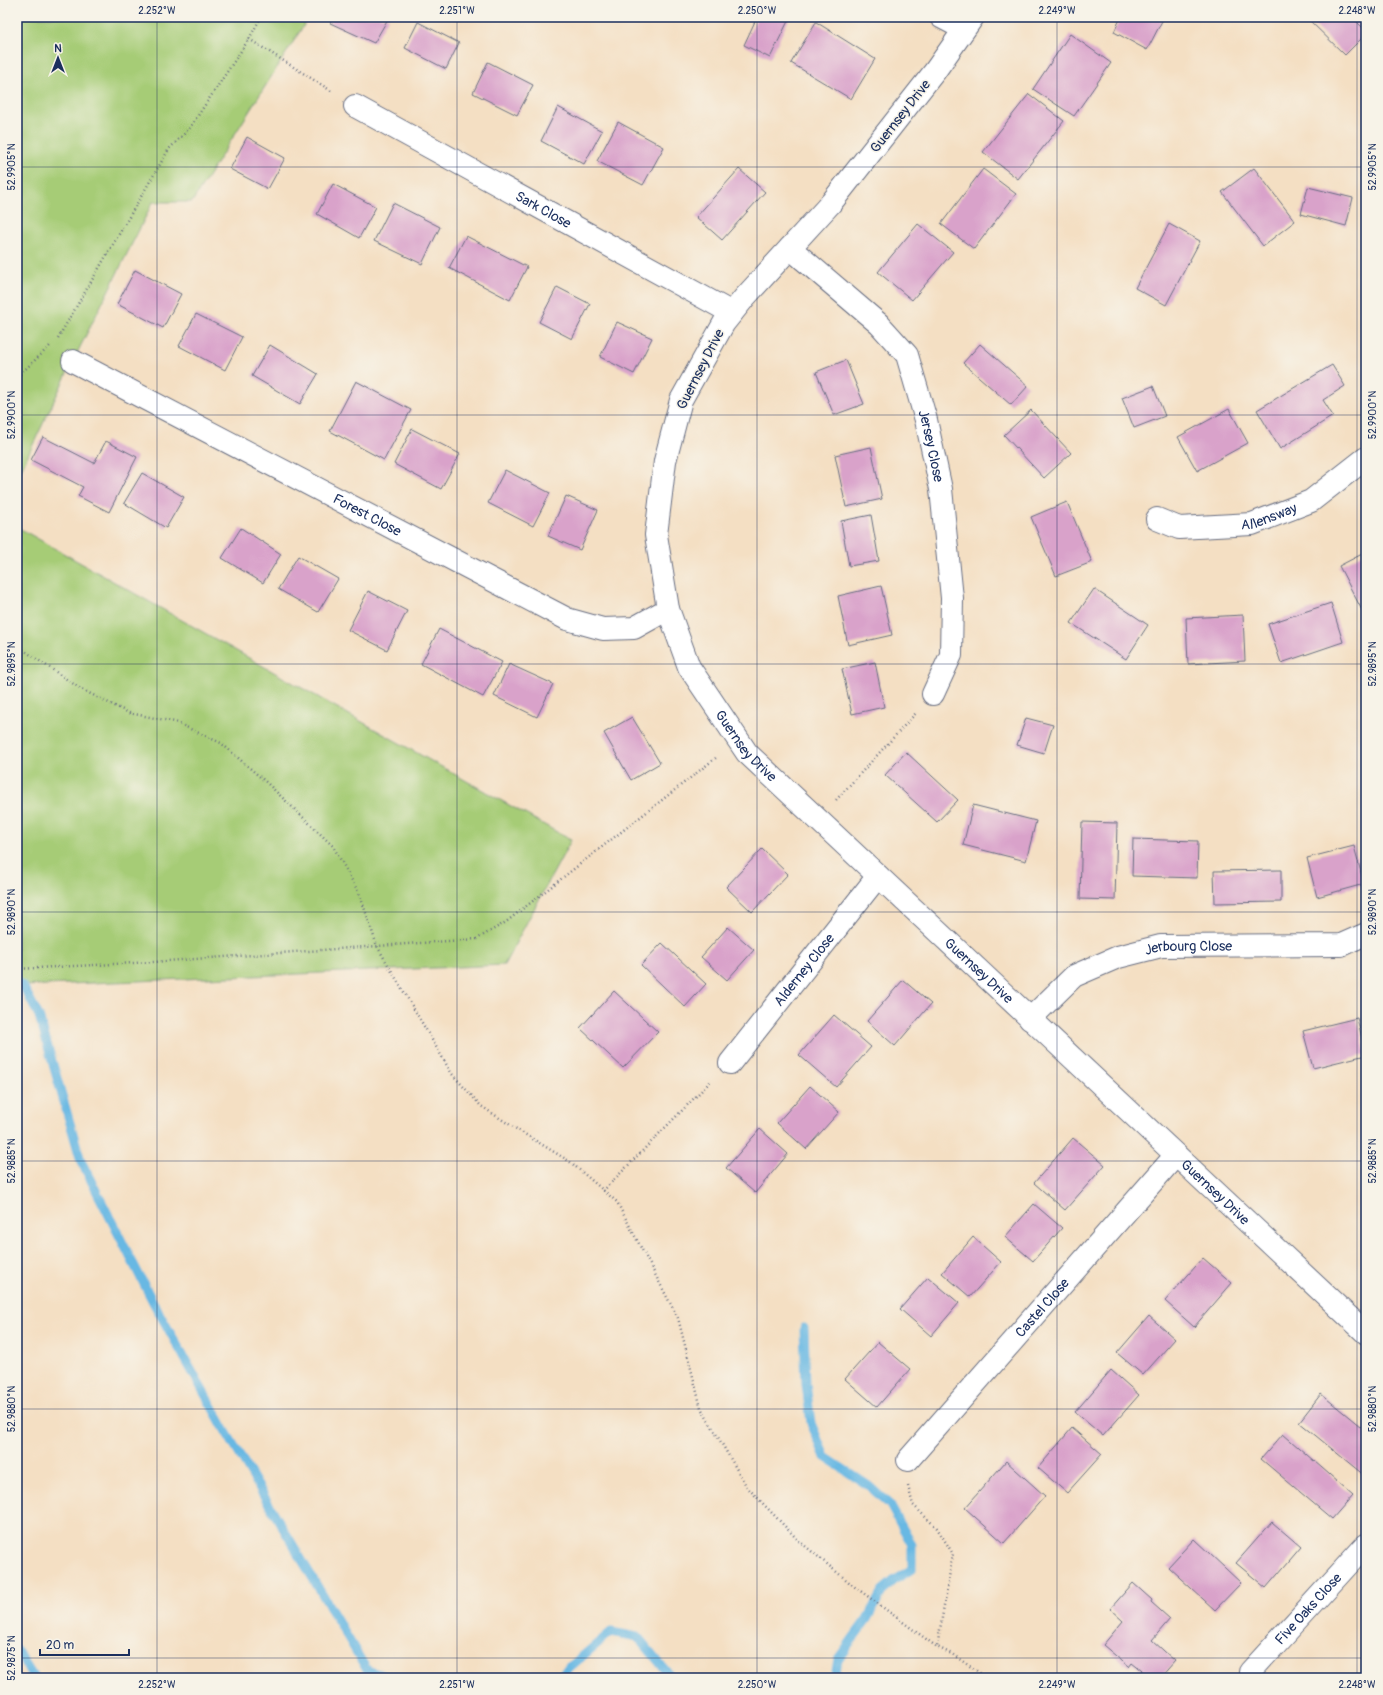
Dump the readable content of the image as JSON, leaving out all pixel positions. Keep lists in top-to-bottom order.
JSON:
{
  "streets": {
    "street": [
      "Guernsey Drive",
      "Sark Close",
      "Jersey Close",
      "Forest Close",
      "Allensway",
      "Jerbourg Close",
      "Alderney Close",
      "Castel Close",
      "Five Oaks Close"
    ]
  },
  "crossings": [
    ["Guernsey Drive", "Sark Close"],
    ["Guernsey Drive", "Jersey Close"],
    ["Guernsey Drive", "Forest Close"],
    ["Guernsey Drive", "Jerbourg Close"],
    ["Guernsey Drive", "Alderney Close"],
    ["Guernsey Drive", "Castel Close"]
  ],
  "scale_bar": "20 m",
  "north": "top",
  "coordinates": [
    "2.252°W",
    "2.251°W",
    "2.250°W",
    "2.249°W",
    "2.248°W",
    "52.9905°N",
    "52.9900°N",
    "52.9895°N",
    "52.9890°N",
    "52.9885°N",
    "52.9880°N",
    "52.9875°N"
  ]
}
